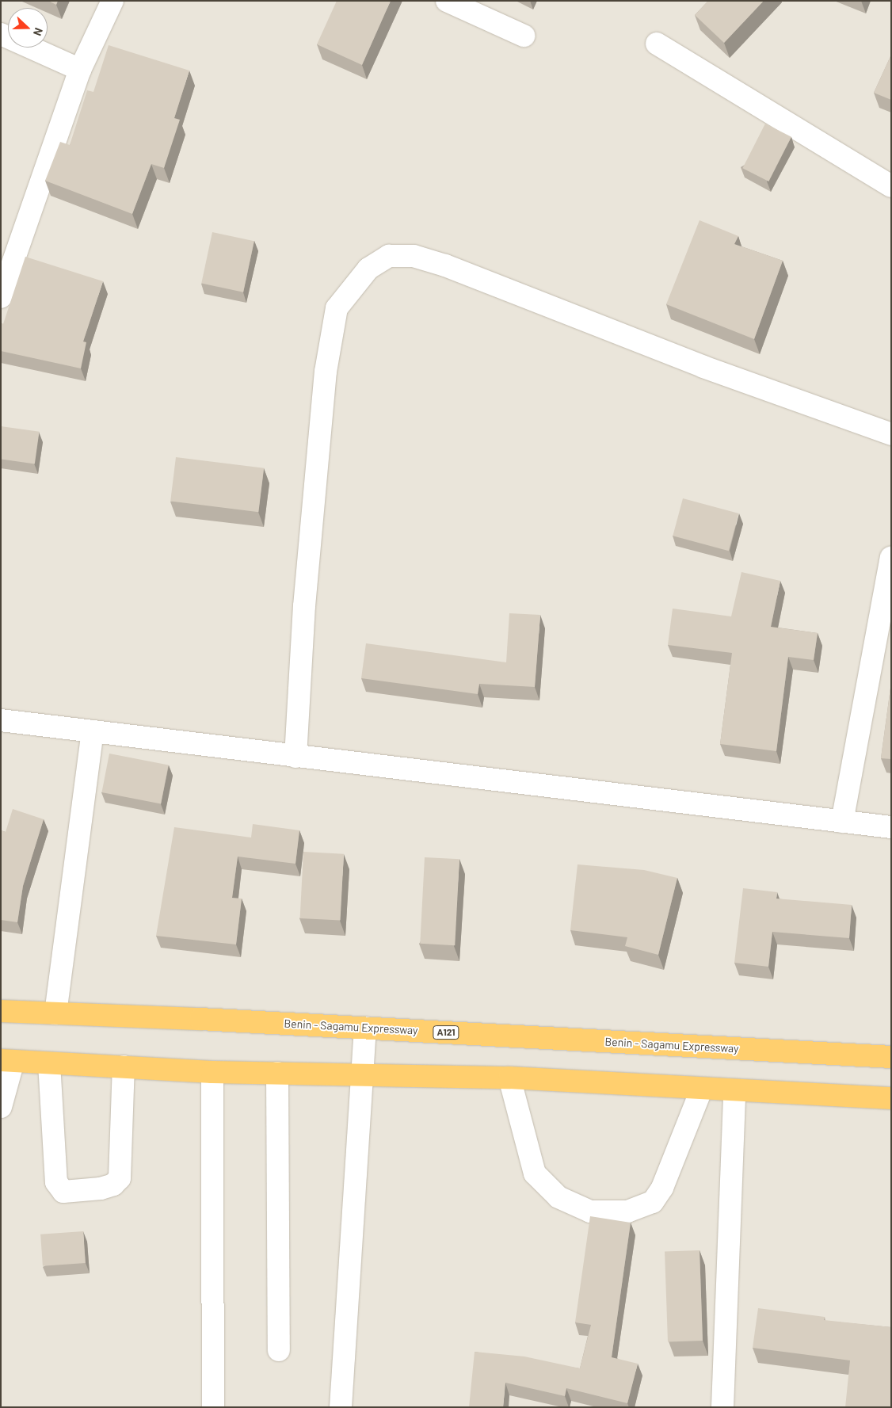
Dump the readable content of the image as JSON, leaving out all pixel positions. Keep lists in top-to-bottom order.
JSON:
{
  "streets": {
    "highway": ["Benin - Sagamu Expressway", "A121"]
  },
  "north": "right"
}
